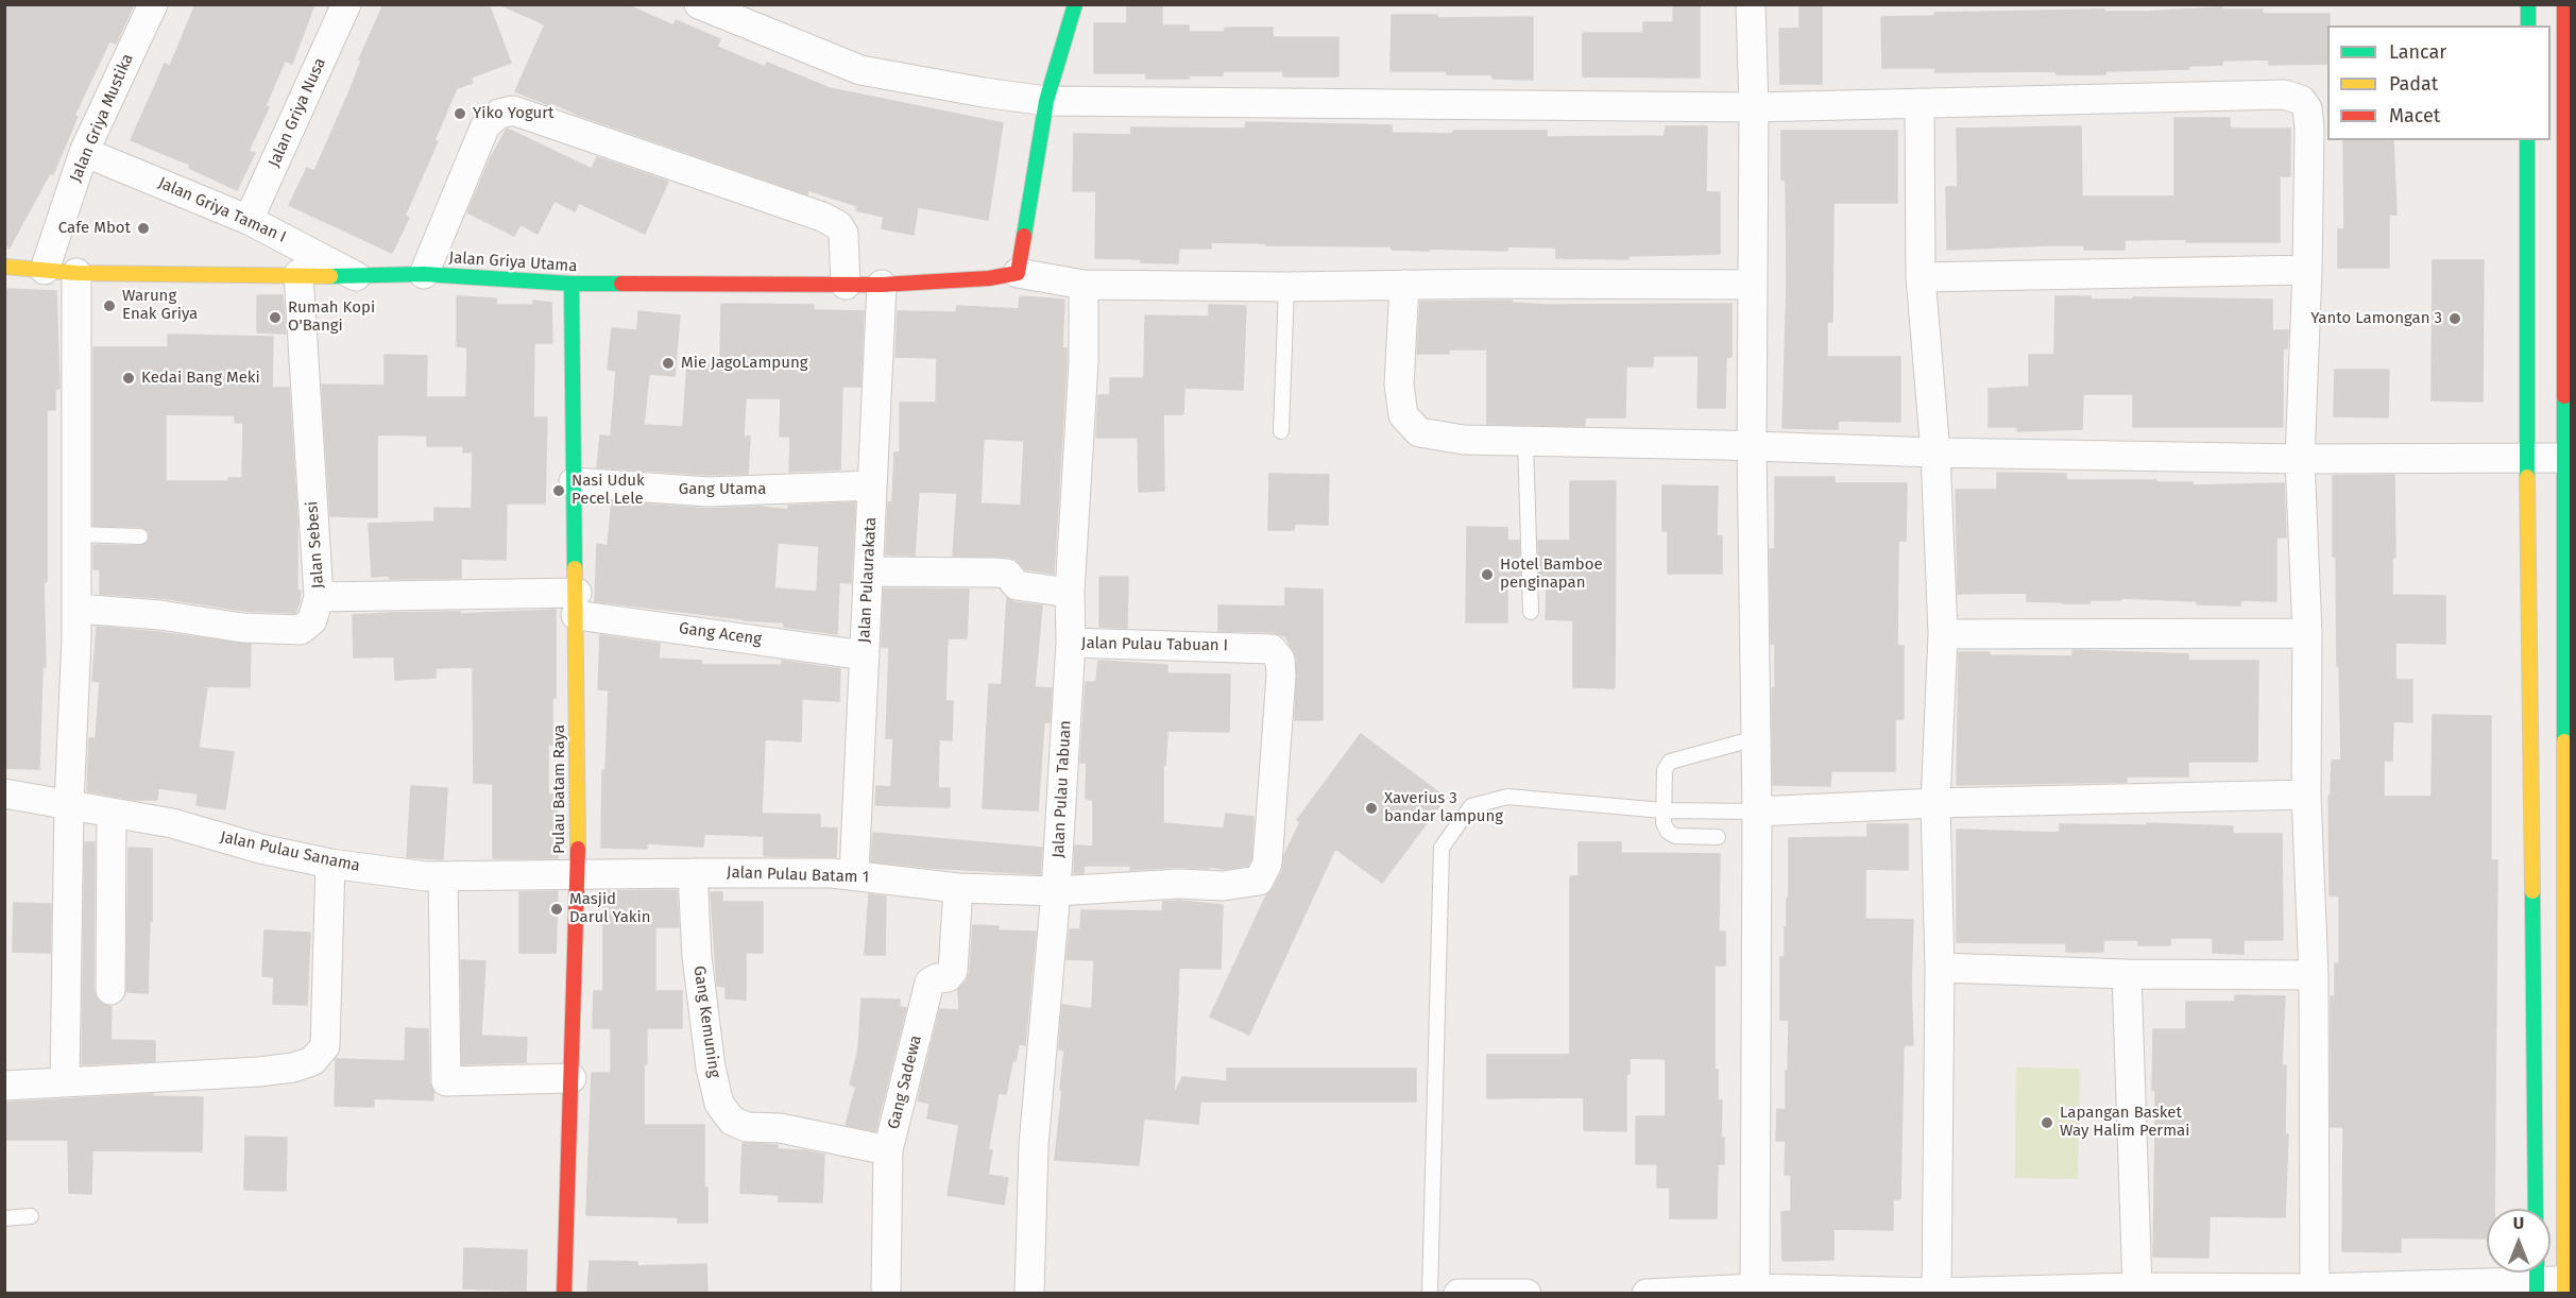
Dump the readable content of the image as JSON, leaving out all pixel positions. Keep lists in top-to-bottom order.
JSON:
{
  "streets": {
    "street": [
      "Jalan Griya Nusa",
      "Jalan Griya Mustika",
      "Jalan Griya Taman I",
      "Jalan Griya Utama",
      "Gang Utama",
      "Jalan Sebesi",
      "Jalan Pulaurakata",
      "Gang Aceng",
      "Jalan Pulau Tabuan I",
      "Pulau Batam Raya",
      "Jalan Pulau Tabuan",
      "Jalan Pulau Sanama",
      "Jalan Pulau Batam 1",
      "Gang Kemuning",
      "Gang Sadewa"
    ]
  },
  "crossings": [
    ["Jalan Griya Nusa", "Jalan Griya Taman I"],
    ["Jalan Griya Mustika", "Jalan Griya Taman I"],
    ["Jalan Griya Mustika", "Jalan Griya Utama"],
    ["Jalan Griya Taman I", "Jalan Griya Utama"],
    ["Jalan Griya Utama", "Jalan Sebesi"],
    ["Jalan Griya Utama", "Jalan Pulaurakata"],
    ["Jalan Griya Utama", "Pulau Batam Raya"],
    ["Gang Utama", "Jalan Pulaurakata"],
    ["Gang Utama", "Pulau Batam Raya"],
    ["Jalan Sebesi", "Gang Aceng"],
    ["Jalan Sebesi", "Pulau Batam Raya"],
    ["Jalan Pulaurakata", "Gang Aceng"],
    ["Jalan Pulaurakata", "Jalan Pulau Batam 1"],
    ["Gang Aceng", "Pulau Batam Raya"],
    ["Jalan Pulau Tabuan I", "Jalan Pulau Tabuan"],
    ["Jalan Pulau Tabuan I", "Jalan Pulau Batam 1"],
    ["Pulau Batam Raya", "Jalan Pulau Sanama"],
    ["Pulau Batam Raya", "Jalan Pulau Batam 1"],
    ["Jalan Pulau Tabuan", "Jalan Pulau Batam 1"],
    ["Jalan Pulau Sanama", "Jalan Pulau Batam 1"],
    ["Jalan Pulau Batam 1", "Gang Kemuning"],
    ["Jalan Pulau Batam 1", "Gang Sadewa"],
    ["Gang Kemuning", "Gang Sadewa"]
  ],
  "places": [
    "Yiko Yogurt",
    "Cafe Mbot",
    "Warung Enak Griya",
    "Rumah Kopi O'Bangi",
    "Yanto Lamongan 3",
    "Mie JagoLampung",
    "Kedai Bang Meki",
    "Nasi Uduk Pecel Lele",
    "Hotel Bamboe penginapan",
    "Xaverius 3 bandar lampung",
    "Masjid Darul Yakin",
    "Lapangan Basket Way Halim Permai"
  ],
  "legend": ["Lancar", "Padat", "Macet"],
  "north": "top"
}
